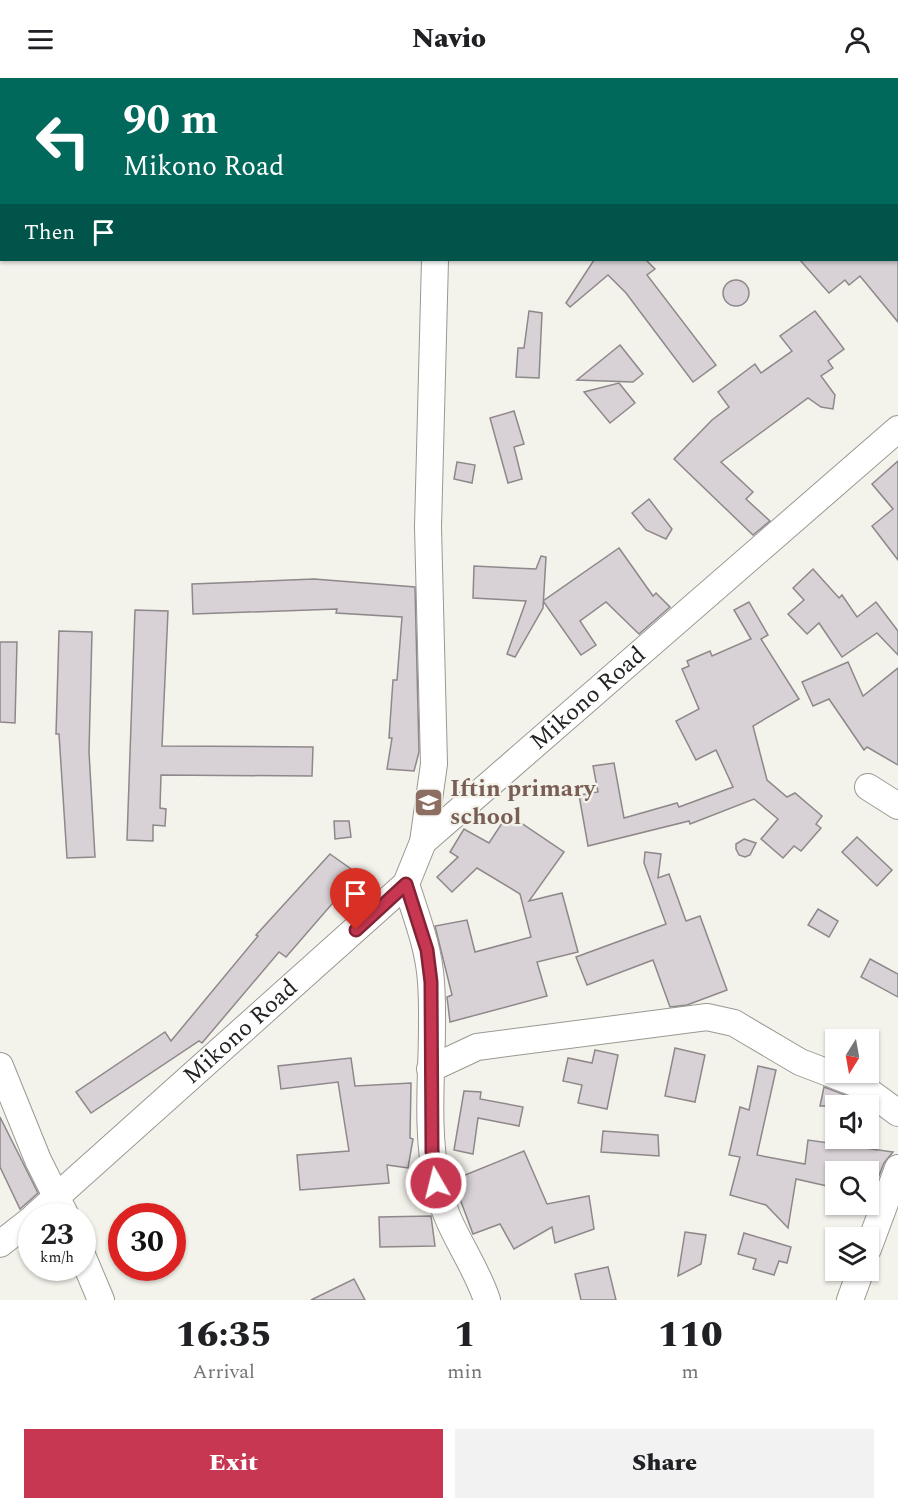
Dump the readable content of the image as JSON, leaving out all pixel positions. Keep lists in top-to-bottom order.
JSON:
{
  "streets": {
    "street": ["Mikono Road"]
  },
  "places": {
    "school or university": ["Iftin primary school"]
  },
  "north": "bottom",
  "page": {
    "header": "Navio",
    "turn": ["90 m", "Mikono Road"],
    "then": "Then",
    "speed": "23 km/h",
    "limit": "30",
    "eta": [
      "16:35",
      "Arrival",
      "1",
      "min",
      "110",
      "m"
    ],
    "buttons": ["Exit", "Share"]
  }
}
